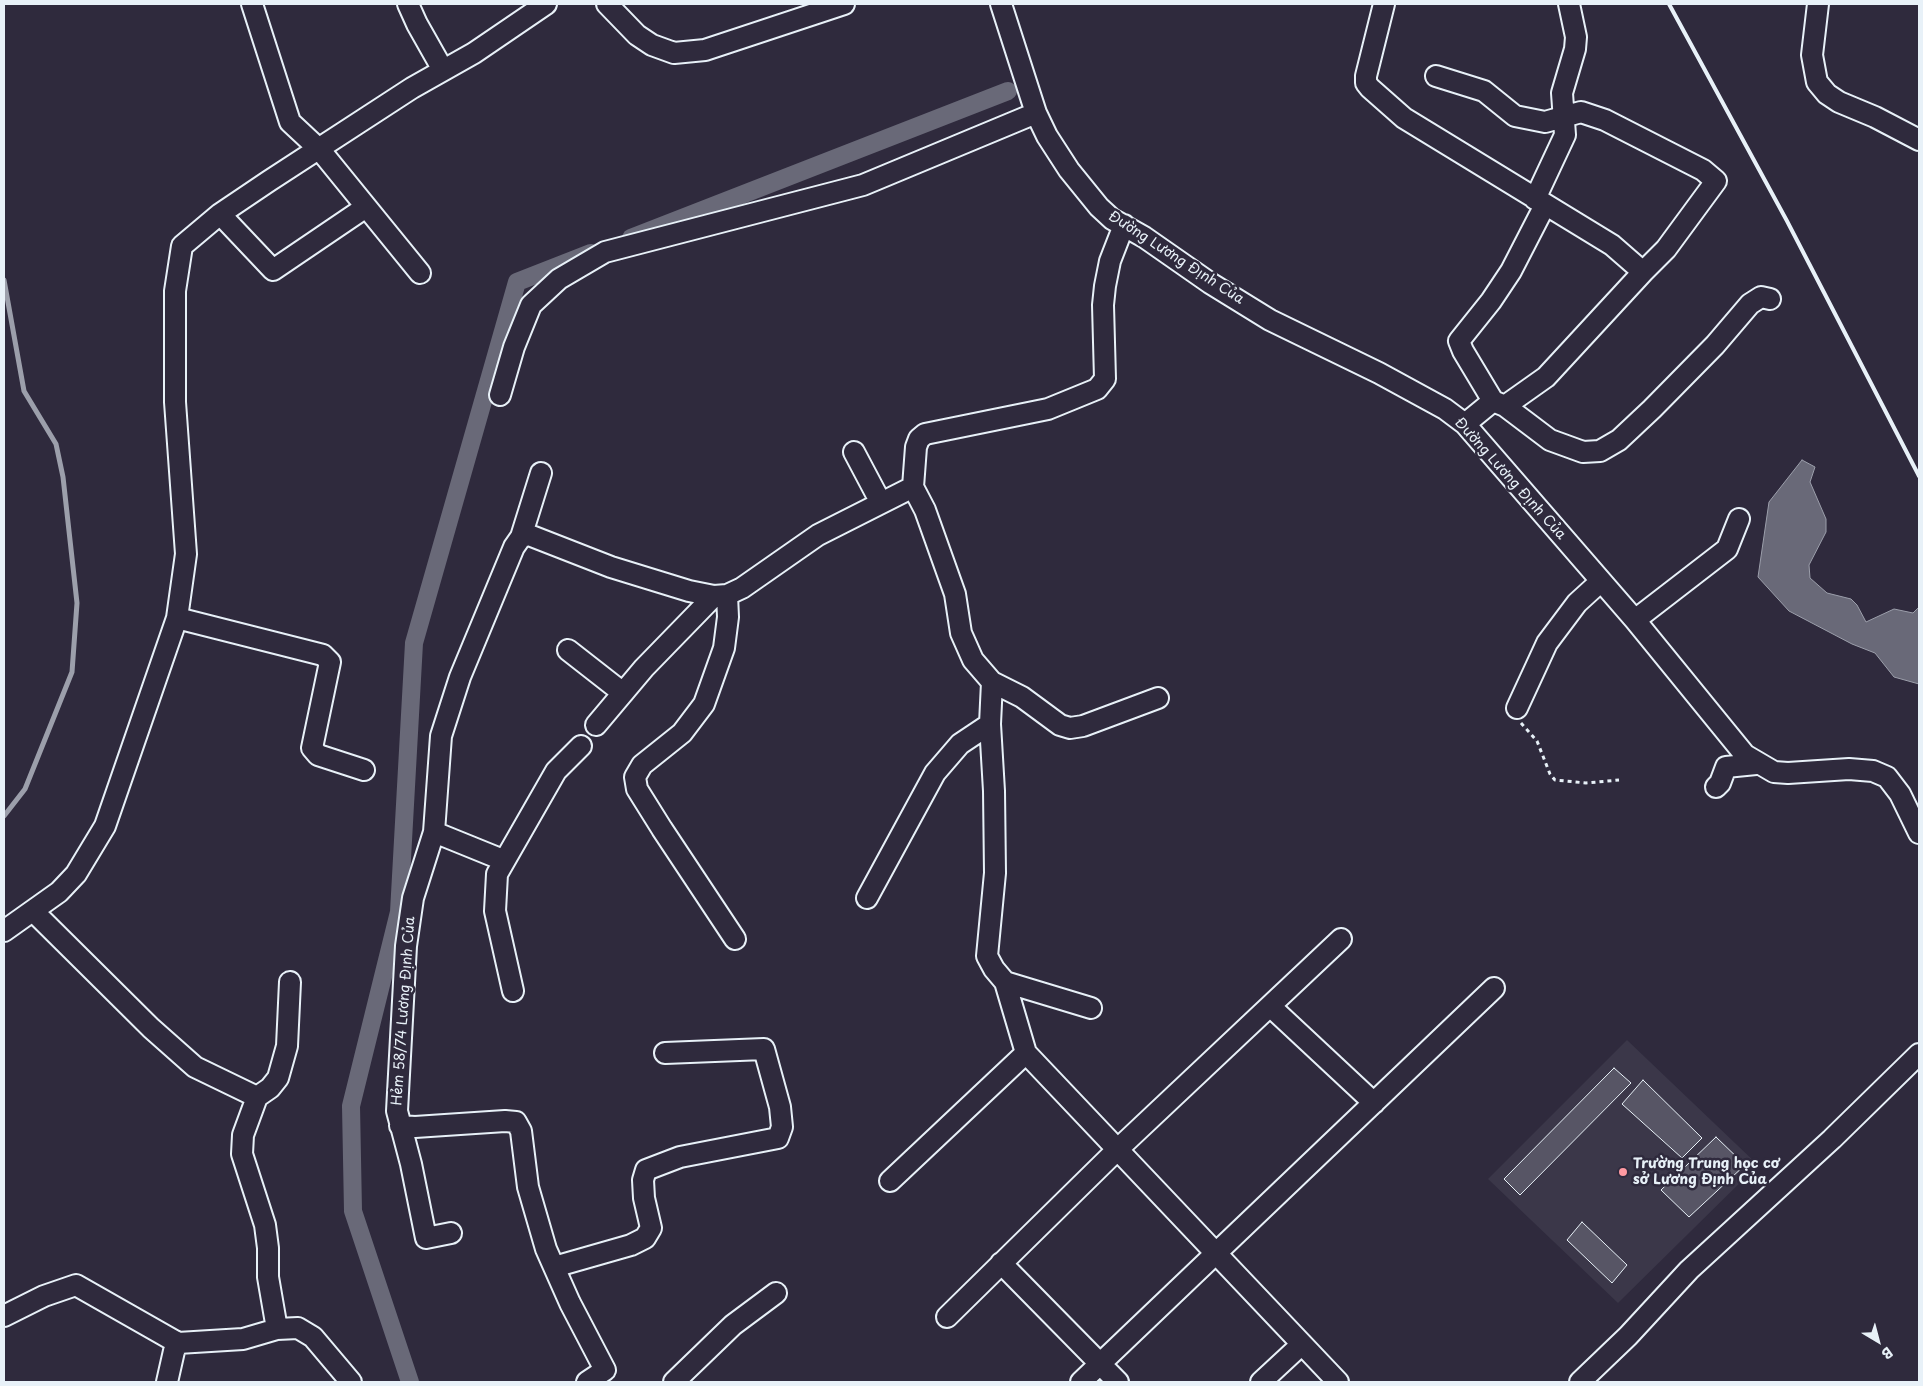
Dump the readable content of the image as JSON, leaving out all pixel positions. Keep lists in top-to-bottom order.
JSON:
{
  "streets": {
    "street": ["Đường Lương Định Của", "Hẻm 58/74 Lương Định Của"]
  },
  "places": ["Trường Trung học cơ sở Lương Định Của"],
  "north": "bottom right"
}
